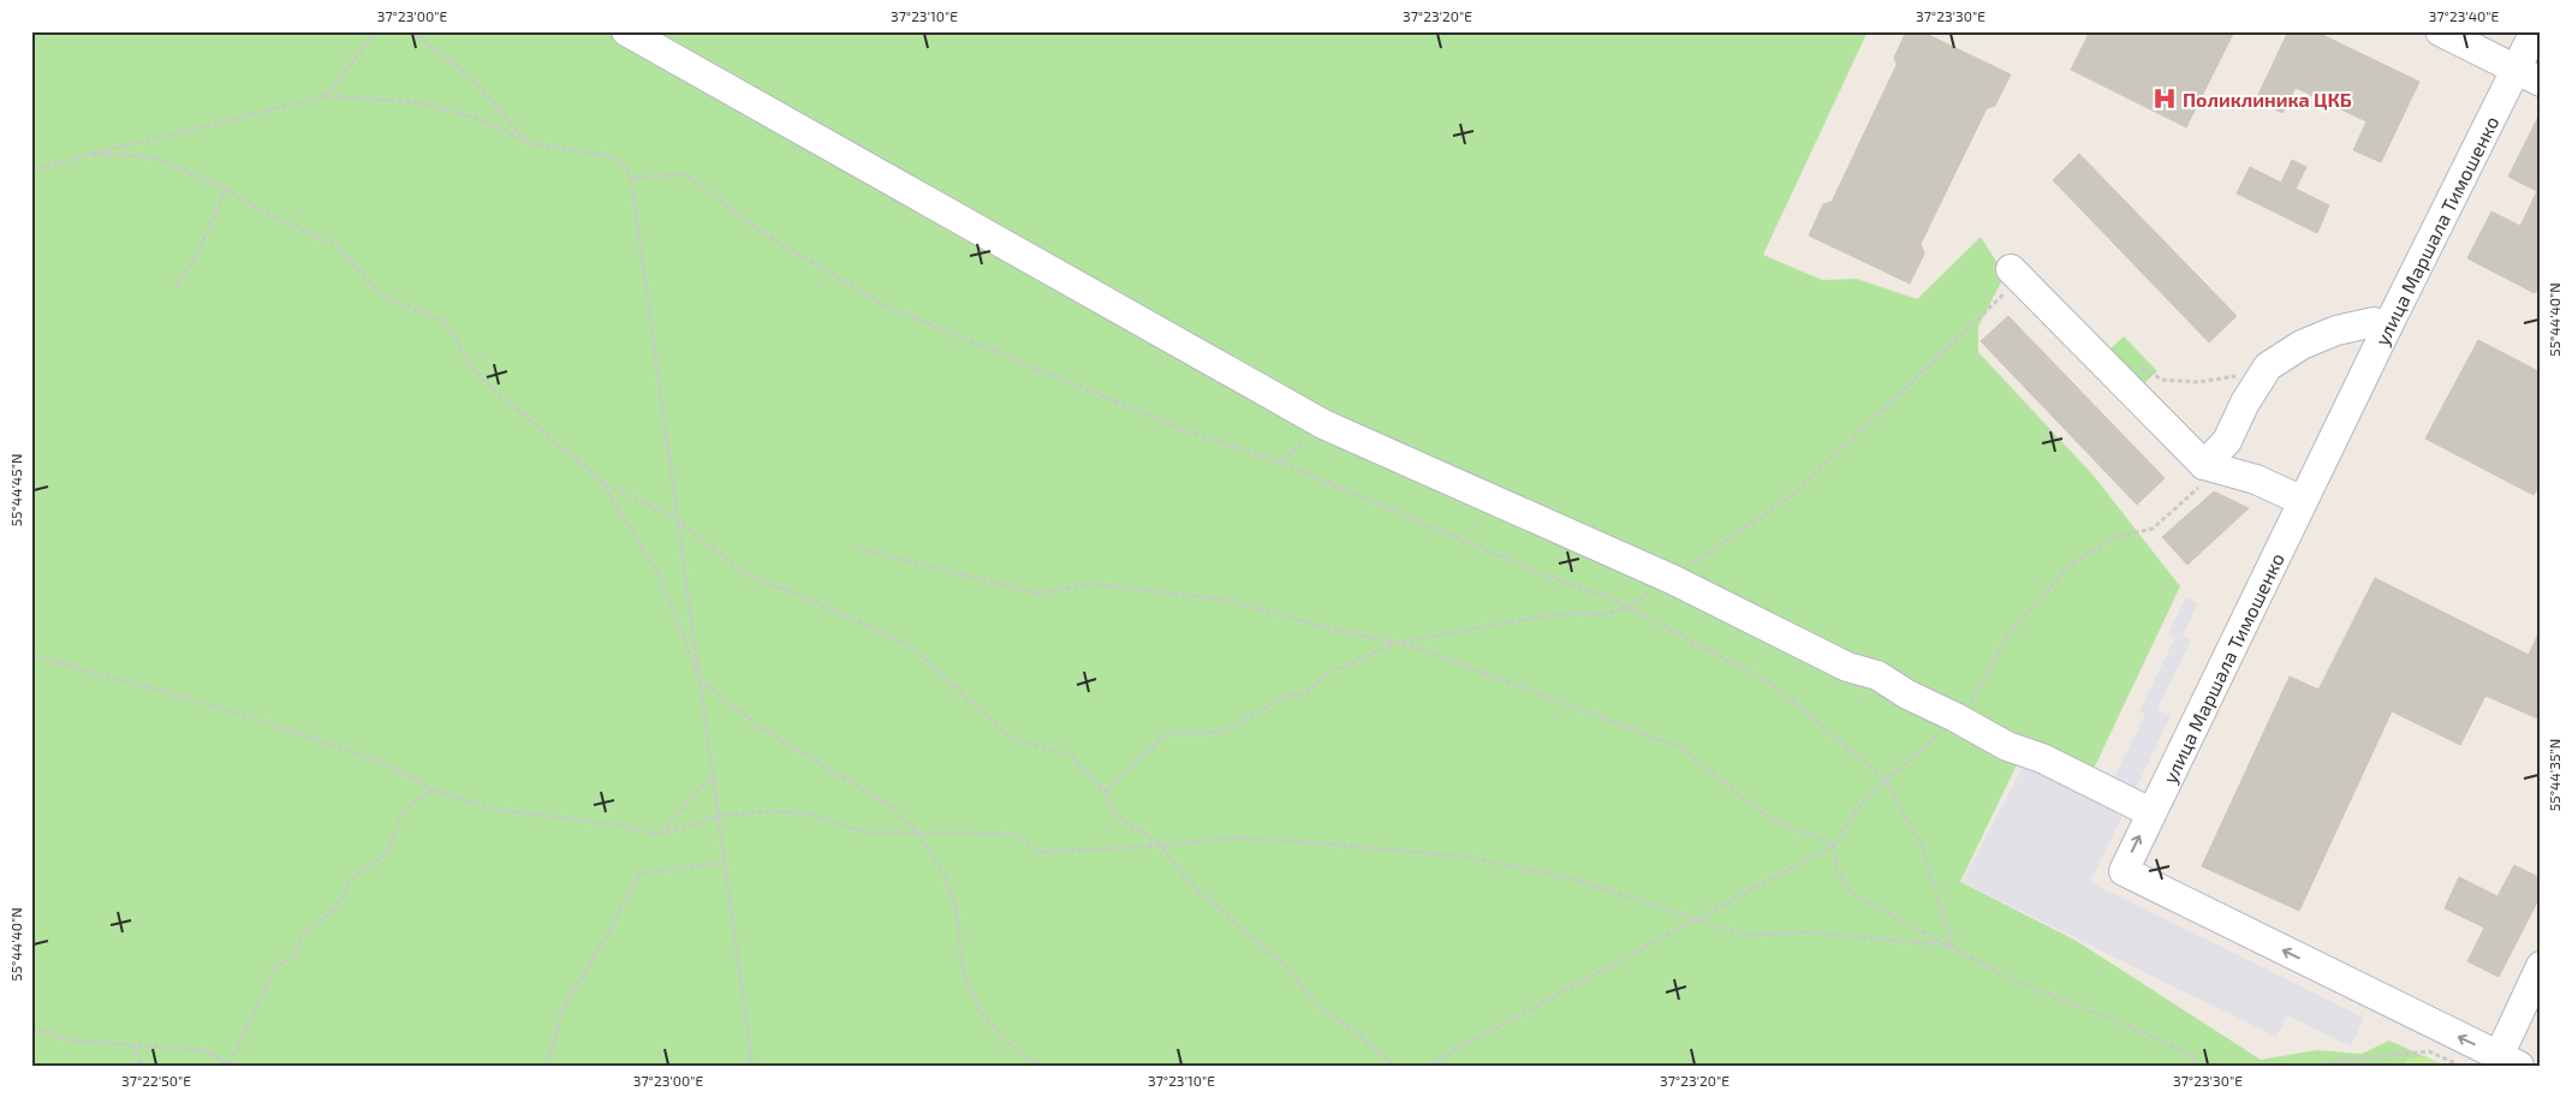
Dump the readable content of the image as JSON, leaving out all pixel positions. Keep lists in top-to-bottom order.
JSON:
{
  "streets": {
    "street": ["улица Маршала Тимошенко"]
  },
  "places": {
    "hospital": ["Поликлиника ЦКБ"]
  },
  "coordinates": [
    "37°23'00\"E",
    "37°23'10\"E",
    "37°23'20\"E",
    "37°23'30\"E",
    "37°23'40\"E",
    "55°44'40\"N",
    "55°44'45\"N",
    "55°44'35\"N",
    "37°22'50\"E"
  ]
}
